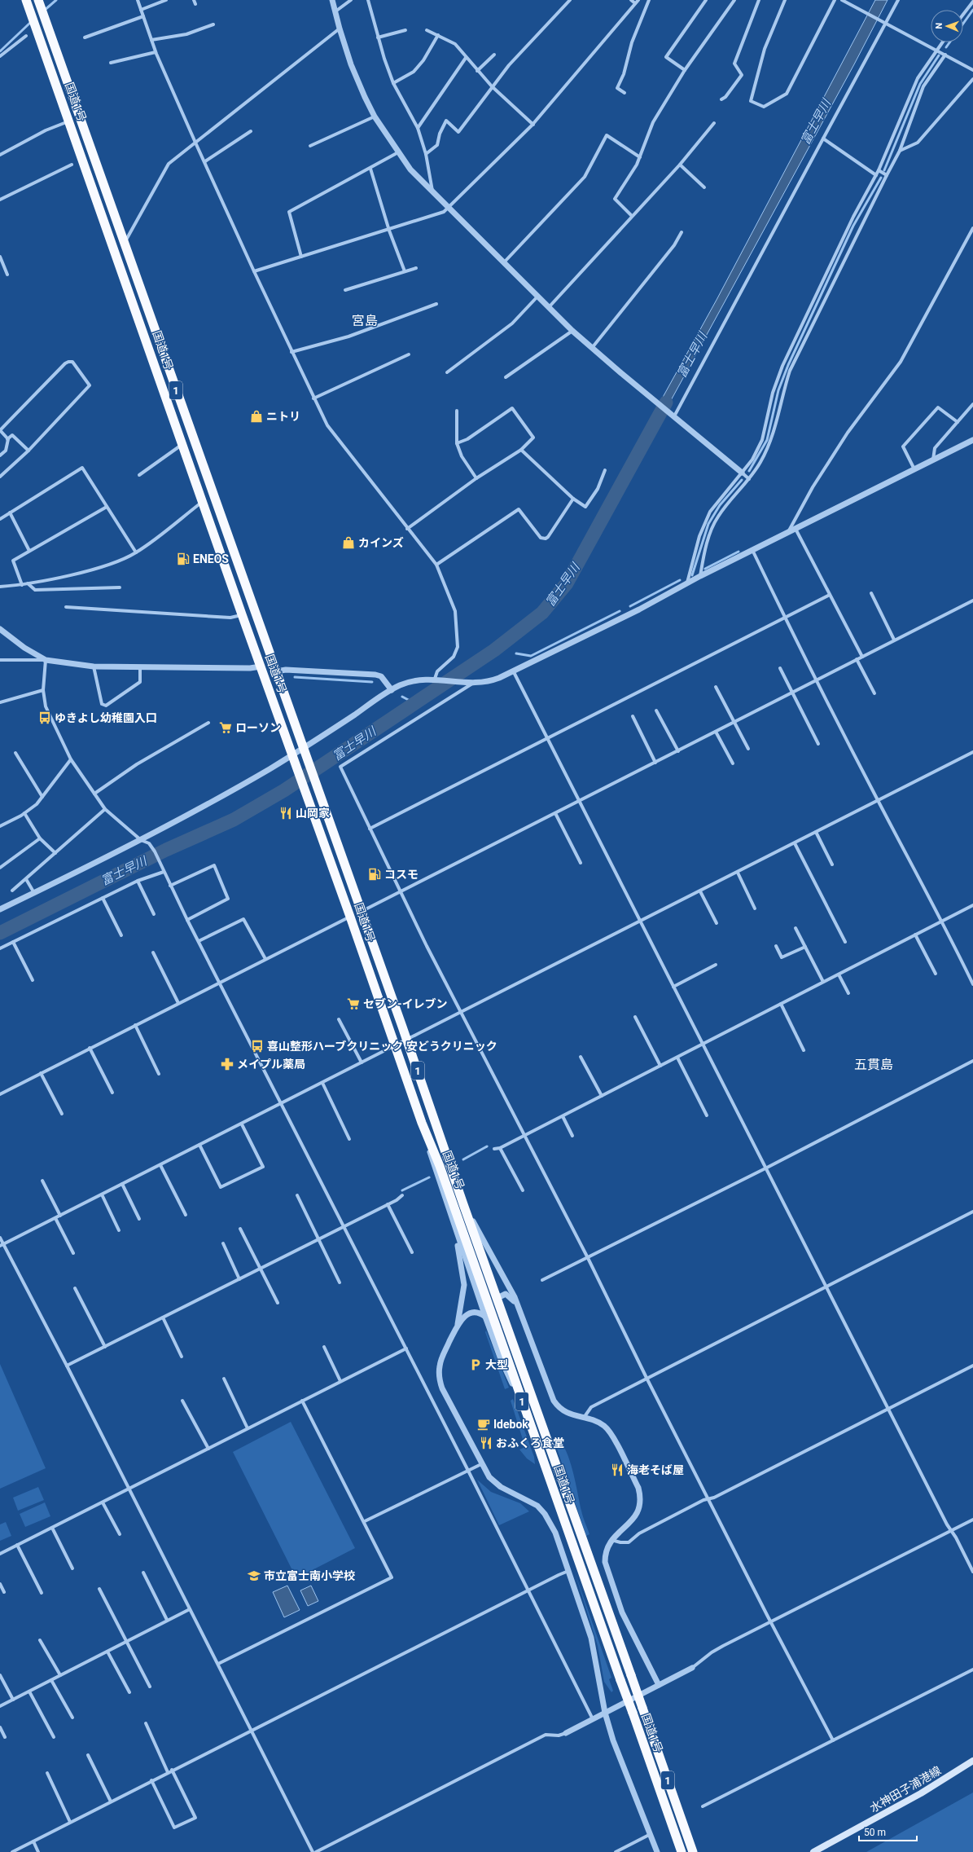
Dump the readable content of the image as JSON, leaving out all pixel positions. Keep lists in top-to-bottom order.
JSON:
{
  "streets": {
    "highway": ["国道1号", "1"],
    "main road": ["水神田子浦港線"]
  },
  "districts": ["宮島", "五貫島"],
  "water": ["富士早川"],
  "places": {
    "shop": ["ニトリ", "カインズ"],
    "fuel station": ["ENEOS", "コスモ"],
    "bus stop": ["ゆきよし幼稚園入口", "喜山整形ハーブクリニック 安どうクリニック"],
    "supermarket": ["ローソン", "セブン-イレブン"],
    "restaurant": ["山岡家", "おふくろ食堂", "海老そば屋"],
    "pharmacy": ["メイプル薬局"],
    "parking": ["大型"],
    "cafe": ["Idebok"],
    "school or university": ["市立富士南小学校"]
  },
  "scale_bar": "50 m",
  "north": "left"
}
